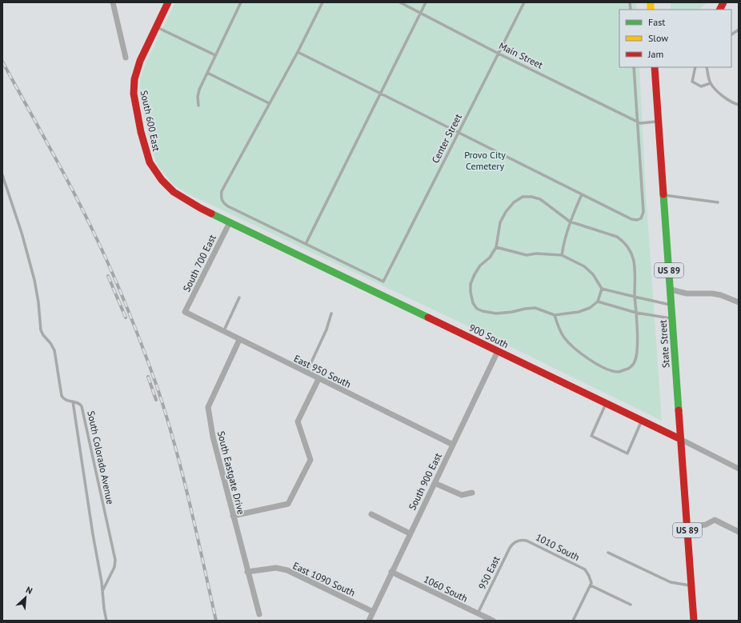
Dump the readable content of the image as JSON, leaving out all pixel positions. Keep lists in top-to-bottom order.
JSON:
{
  "streets": {
    "street": [
      "South 600 East",
      "South 700 East",
      "US 89",
      "900 South",
      "State Street",
      "East 950 South",
      "South Eastgate Drive",
      "South 900 East",
      "East 1090 South",
      "1060 South"
    ],
    "lane": [
      "Main Street",
      "Center Street",
      "South Colorado Avenue",
      "1010 South",
      "950 East"
    ]
  },
  "crossings": [
    ["Main Street", "Center Street"],
    ["South 600 East", "South 700 East"],
    ["South 600 East", "900 South"],
    ["South 700 East", "900 South"],
    ["South 700 East", "East 950 South"],
    ["900 South", "State Street"],
    ["900 South", "South 900 East"],
    ["East 950 South", "South Eastgate Drive"],
    ["East 950 South", "South 900 East"],
    ["South Eastgate Drive", "East 1090 South"],
    ["South 900 East", "East 1090 South"],
    ["South 900 East", "1060 South"],
    ["1010 South", "950 East"],
    ["950 East", "1060 South"]
  ],
  "parks": ["Provo City Cemetery"],
  "legend": ["Fast", "Slow", "Jam"],
  "north": "top right"
}
